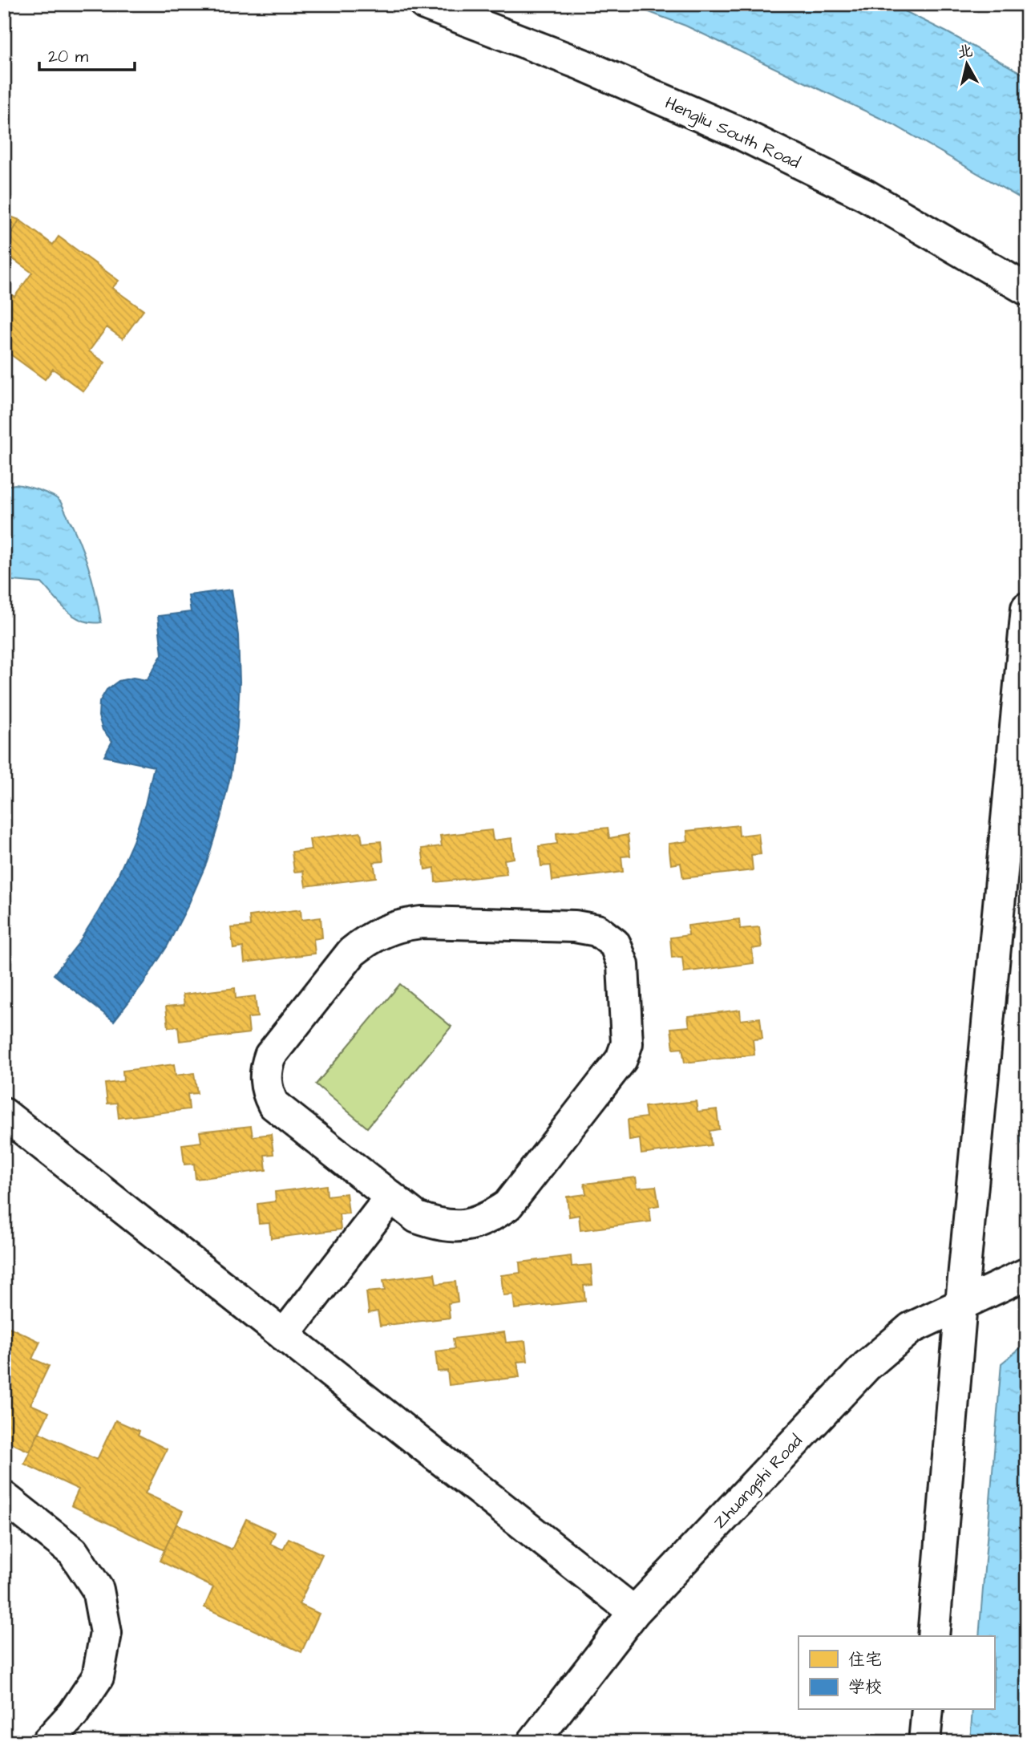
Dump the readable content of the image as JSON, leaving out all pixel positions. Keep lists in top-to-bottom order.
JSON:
{
  "streets": {
    "street": ["Hengliu South Road", "Zhuangshi Road"]
  },
  "legend": ["住宅", "学校"],
  "scale_bar": "20 m",
  "north": "top"
}
